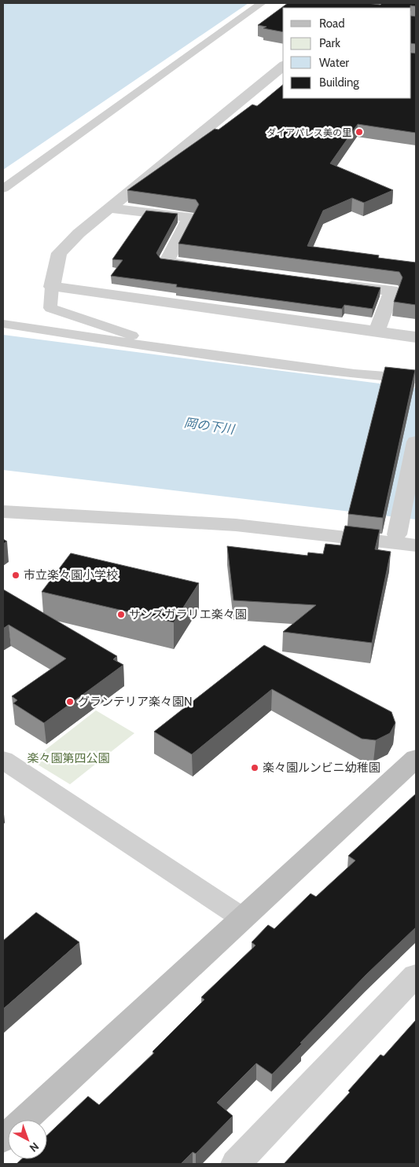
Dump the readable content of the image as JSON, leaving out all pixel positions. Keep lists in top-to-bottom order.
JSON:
{
  "water": ["岡の下川"],
  "parks": ["楽々園第四公園"],
  "places": [
    "ダイアパレス美の里",
    "市立楽々園小学校",
    "サンズガラリエ楽々園",
    "グランテリア楽々園N",
    "楽々園ルンビニ幼稚園"
  ],
  "legend": [
    "Road",
    "Park",
    "Water",
    "Building"
  ],
  "north": "bottom right"
}
